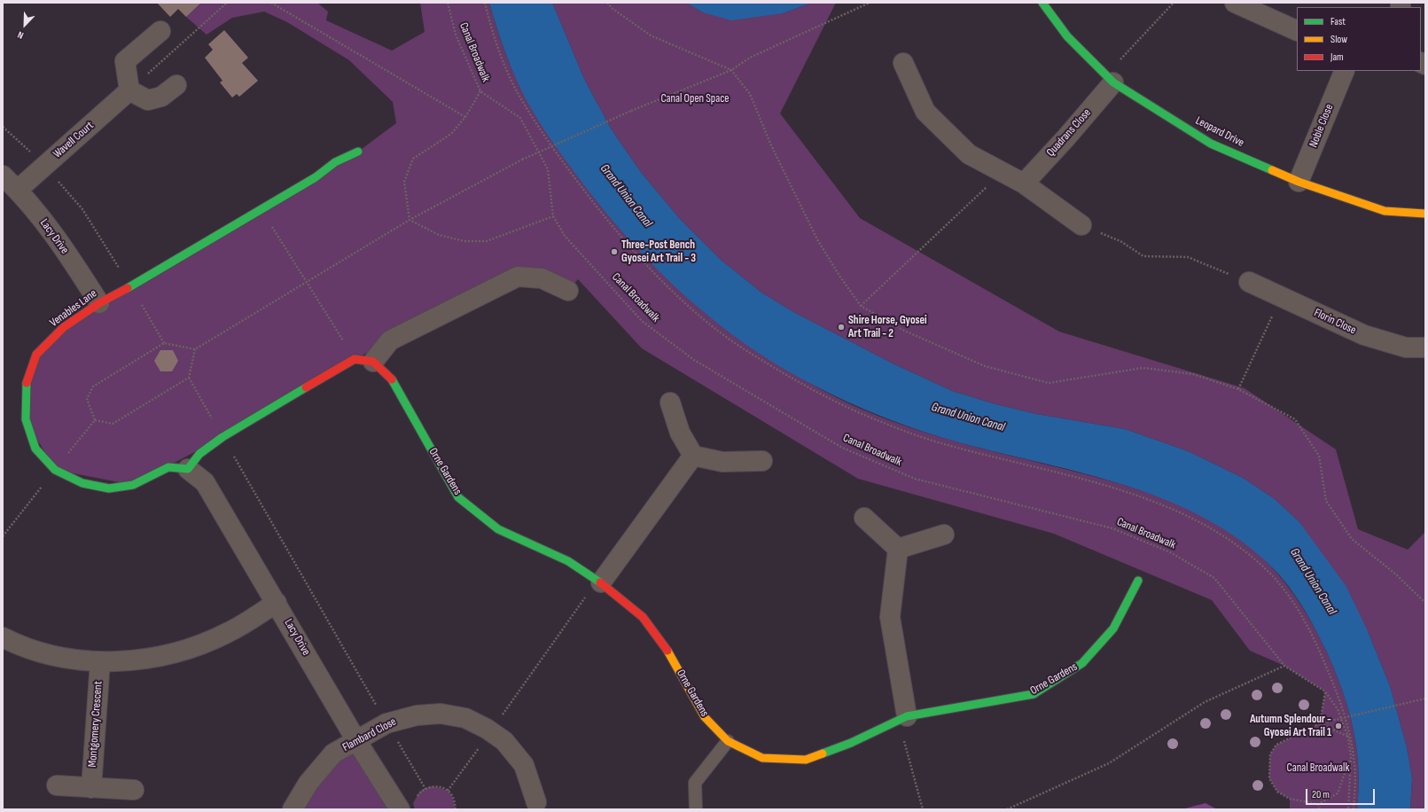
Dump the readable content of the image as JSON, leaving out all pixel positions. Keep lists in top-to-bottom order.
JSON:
{
  "streets": {
    "street": [
      "Noble Close",
      "Leopard Drive",
      "Quadrans Close",
      "Wavell Court",
      "Lacy Drive",
      "Venables Lane",
      "Florin Close",
      "Orne Gardens",
      "Montgomery Crescent",
      "Flambard Close"
    ],
    "path": ["Canal Broadwalk"]
  },
  "crossings": [
    ["Noble Close", "Leopard Drive"],
    ["Leopard Drive", "Quadrans Close"],
    ["Wavell Court", "Lacy Drive"],
    ["Lacy Drive", "Venables Lane"],
    ["Lacy Drive", "Flambard Close"]
  ],
  "water": ["Grand Union Canal"],
  "parks": ["Canal Open Space", "Canal Broadwalk"],
  "places": ["Three-Post Bench Gyosei Art Trail - 3", "Shire Horse, Gyosei Art Trail - 2", "Autumn Splendour - Gyosei Art Trail 1"],
  "legend": ["Fast", "Slow", "Jam"],
  "scale_bar": "20 m",
  "north": "bottom left"
}
